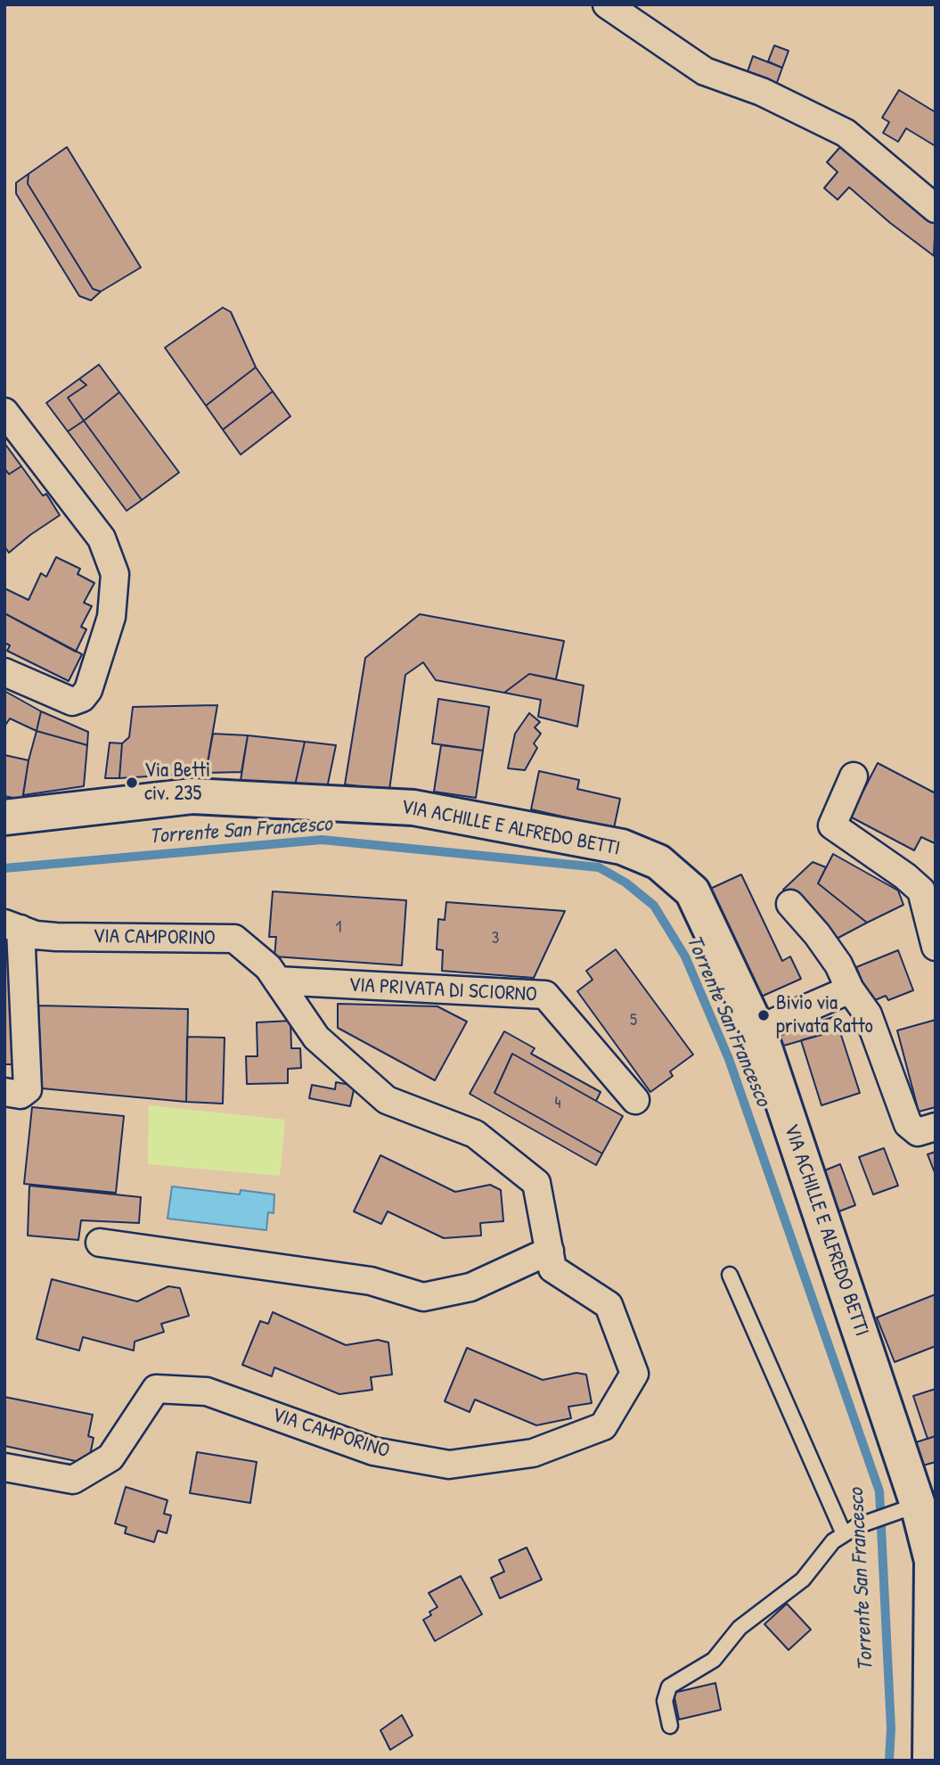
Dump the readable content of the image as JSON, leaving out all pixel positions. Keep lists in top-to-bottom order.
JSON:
{
  "streets": {
    "street": ["VIA ACHILLE E ALFREDO BETTI", "VIA CAMPORINO", "VIA PRIVATA DI SCIORNO"]
  },
  "crossings": [
    ["VIA CAMPORINO", "VIA PRIVATA DI SCIORNO"]
  ],
  "water": ["Torrente San Francesco"],
  "places": ["Via Betti civ. 235", "Bivio via privata Ratto"],
  "house_numbers": [
    "1",
    "3",
    "5",
    "4"
  ]
}
